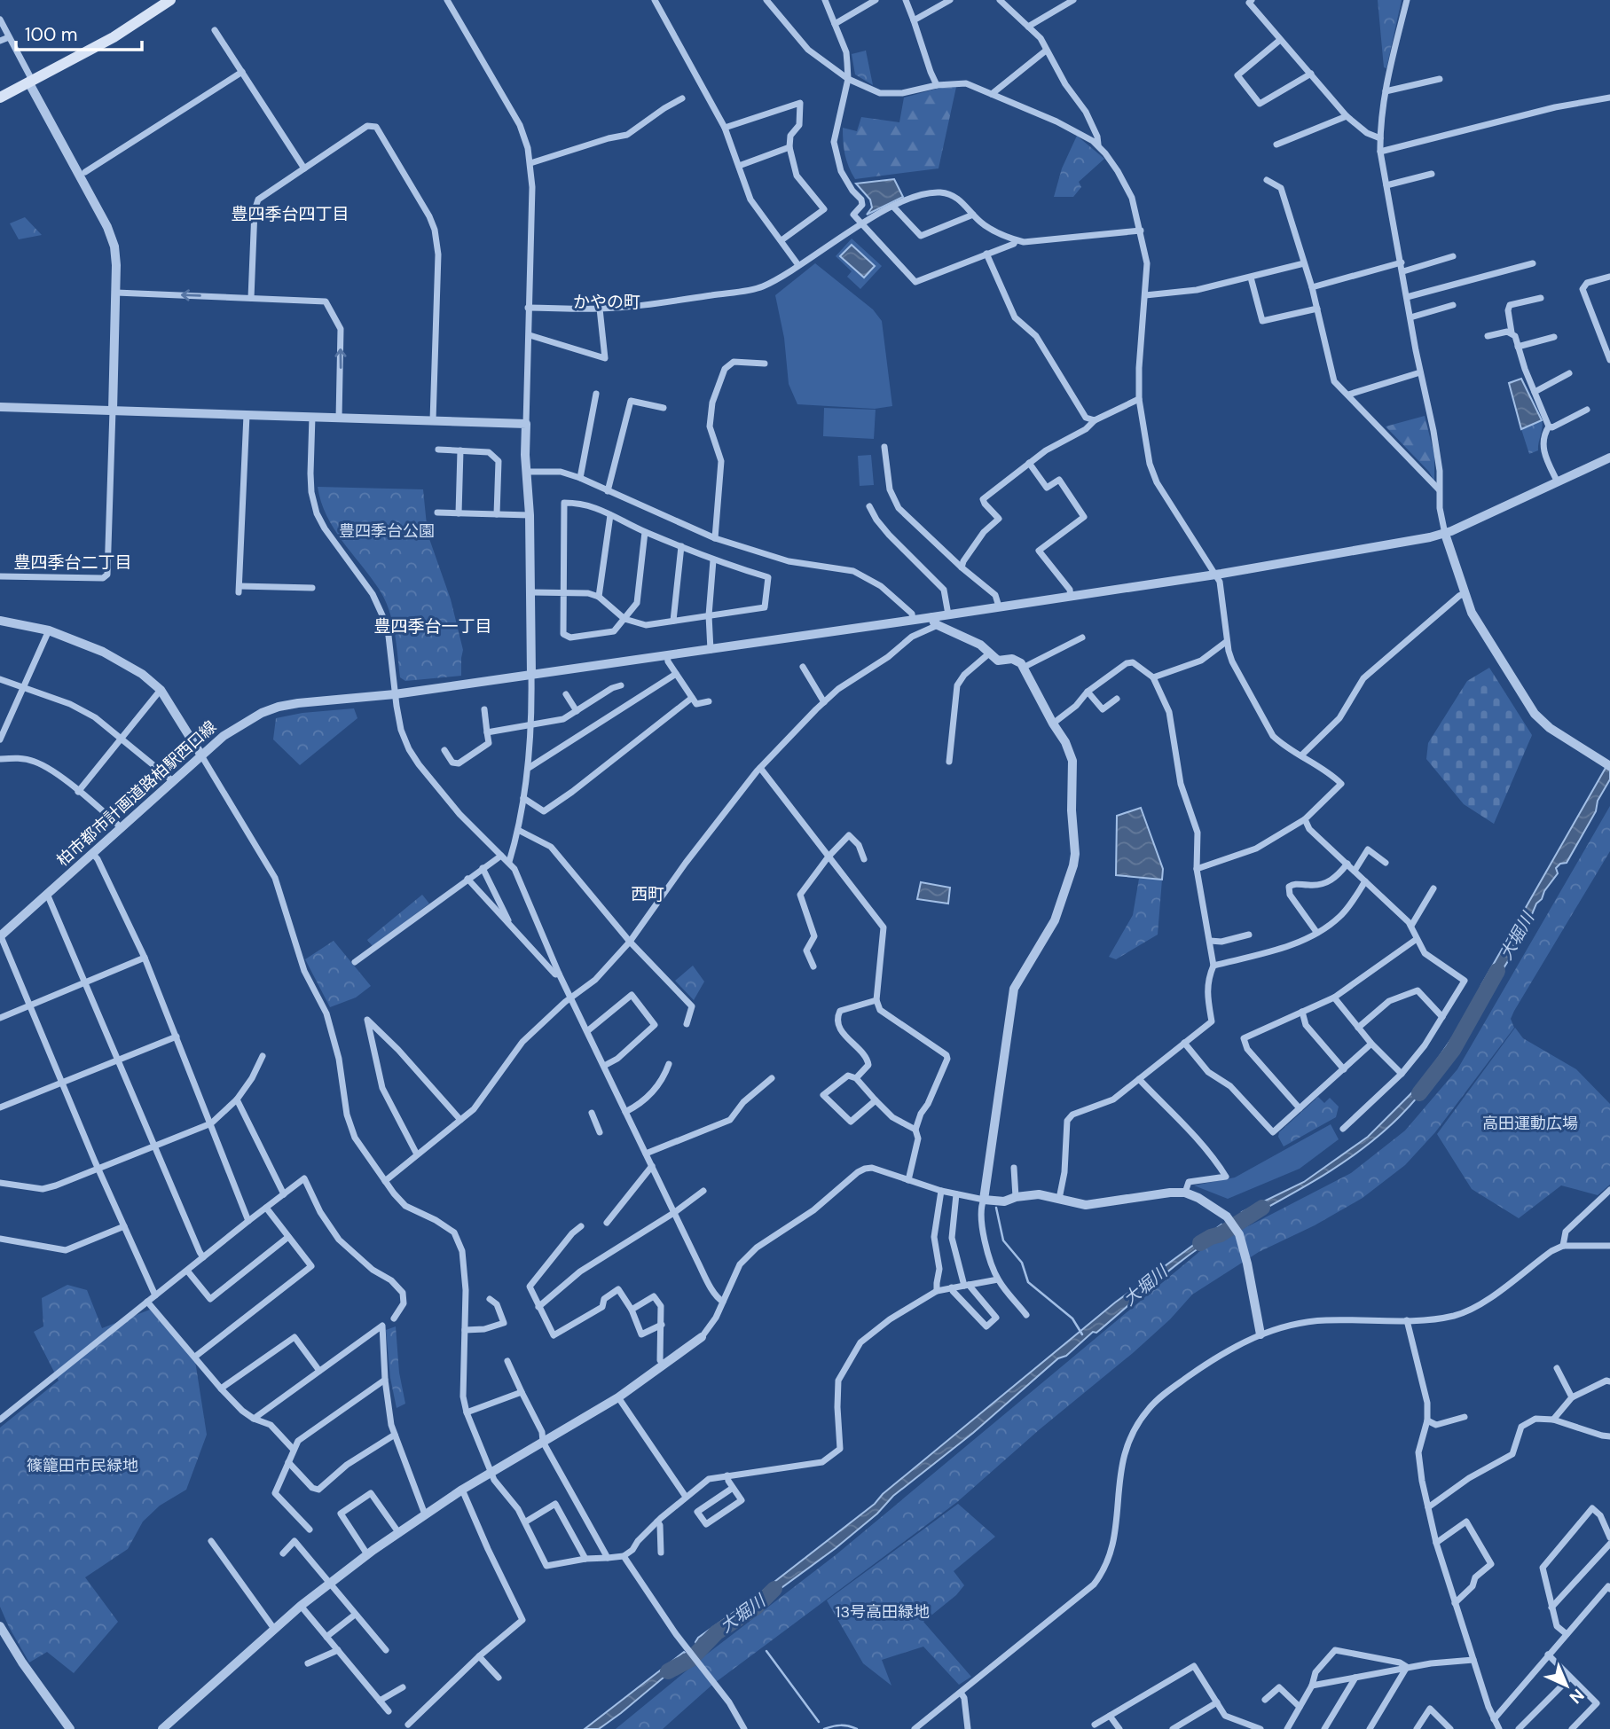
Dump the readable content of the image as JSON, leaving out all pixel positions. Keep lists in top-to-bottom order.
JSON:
{
  "streets": {
    "street": ["柏市都市計画道路柏駅西口線"]
  },
  "districts": [
    "豊四季台四丁目",
    "かやの町",
    "豊四季台二丁目",
    "豊四季台一丁目",
    "西町"
  ],
  "water": ["大堀川"],
  "parks": [
    "豊四季台公園",
    "高田運動広場",
    "篠籠田市民緑地",
    "13号高田緑地"
  ],
  "scale_bar": "100 m",
  "north": "bottom right"
}
